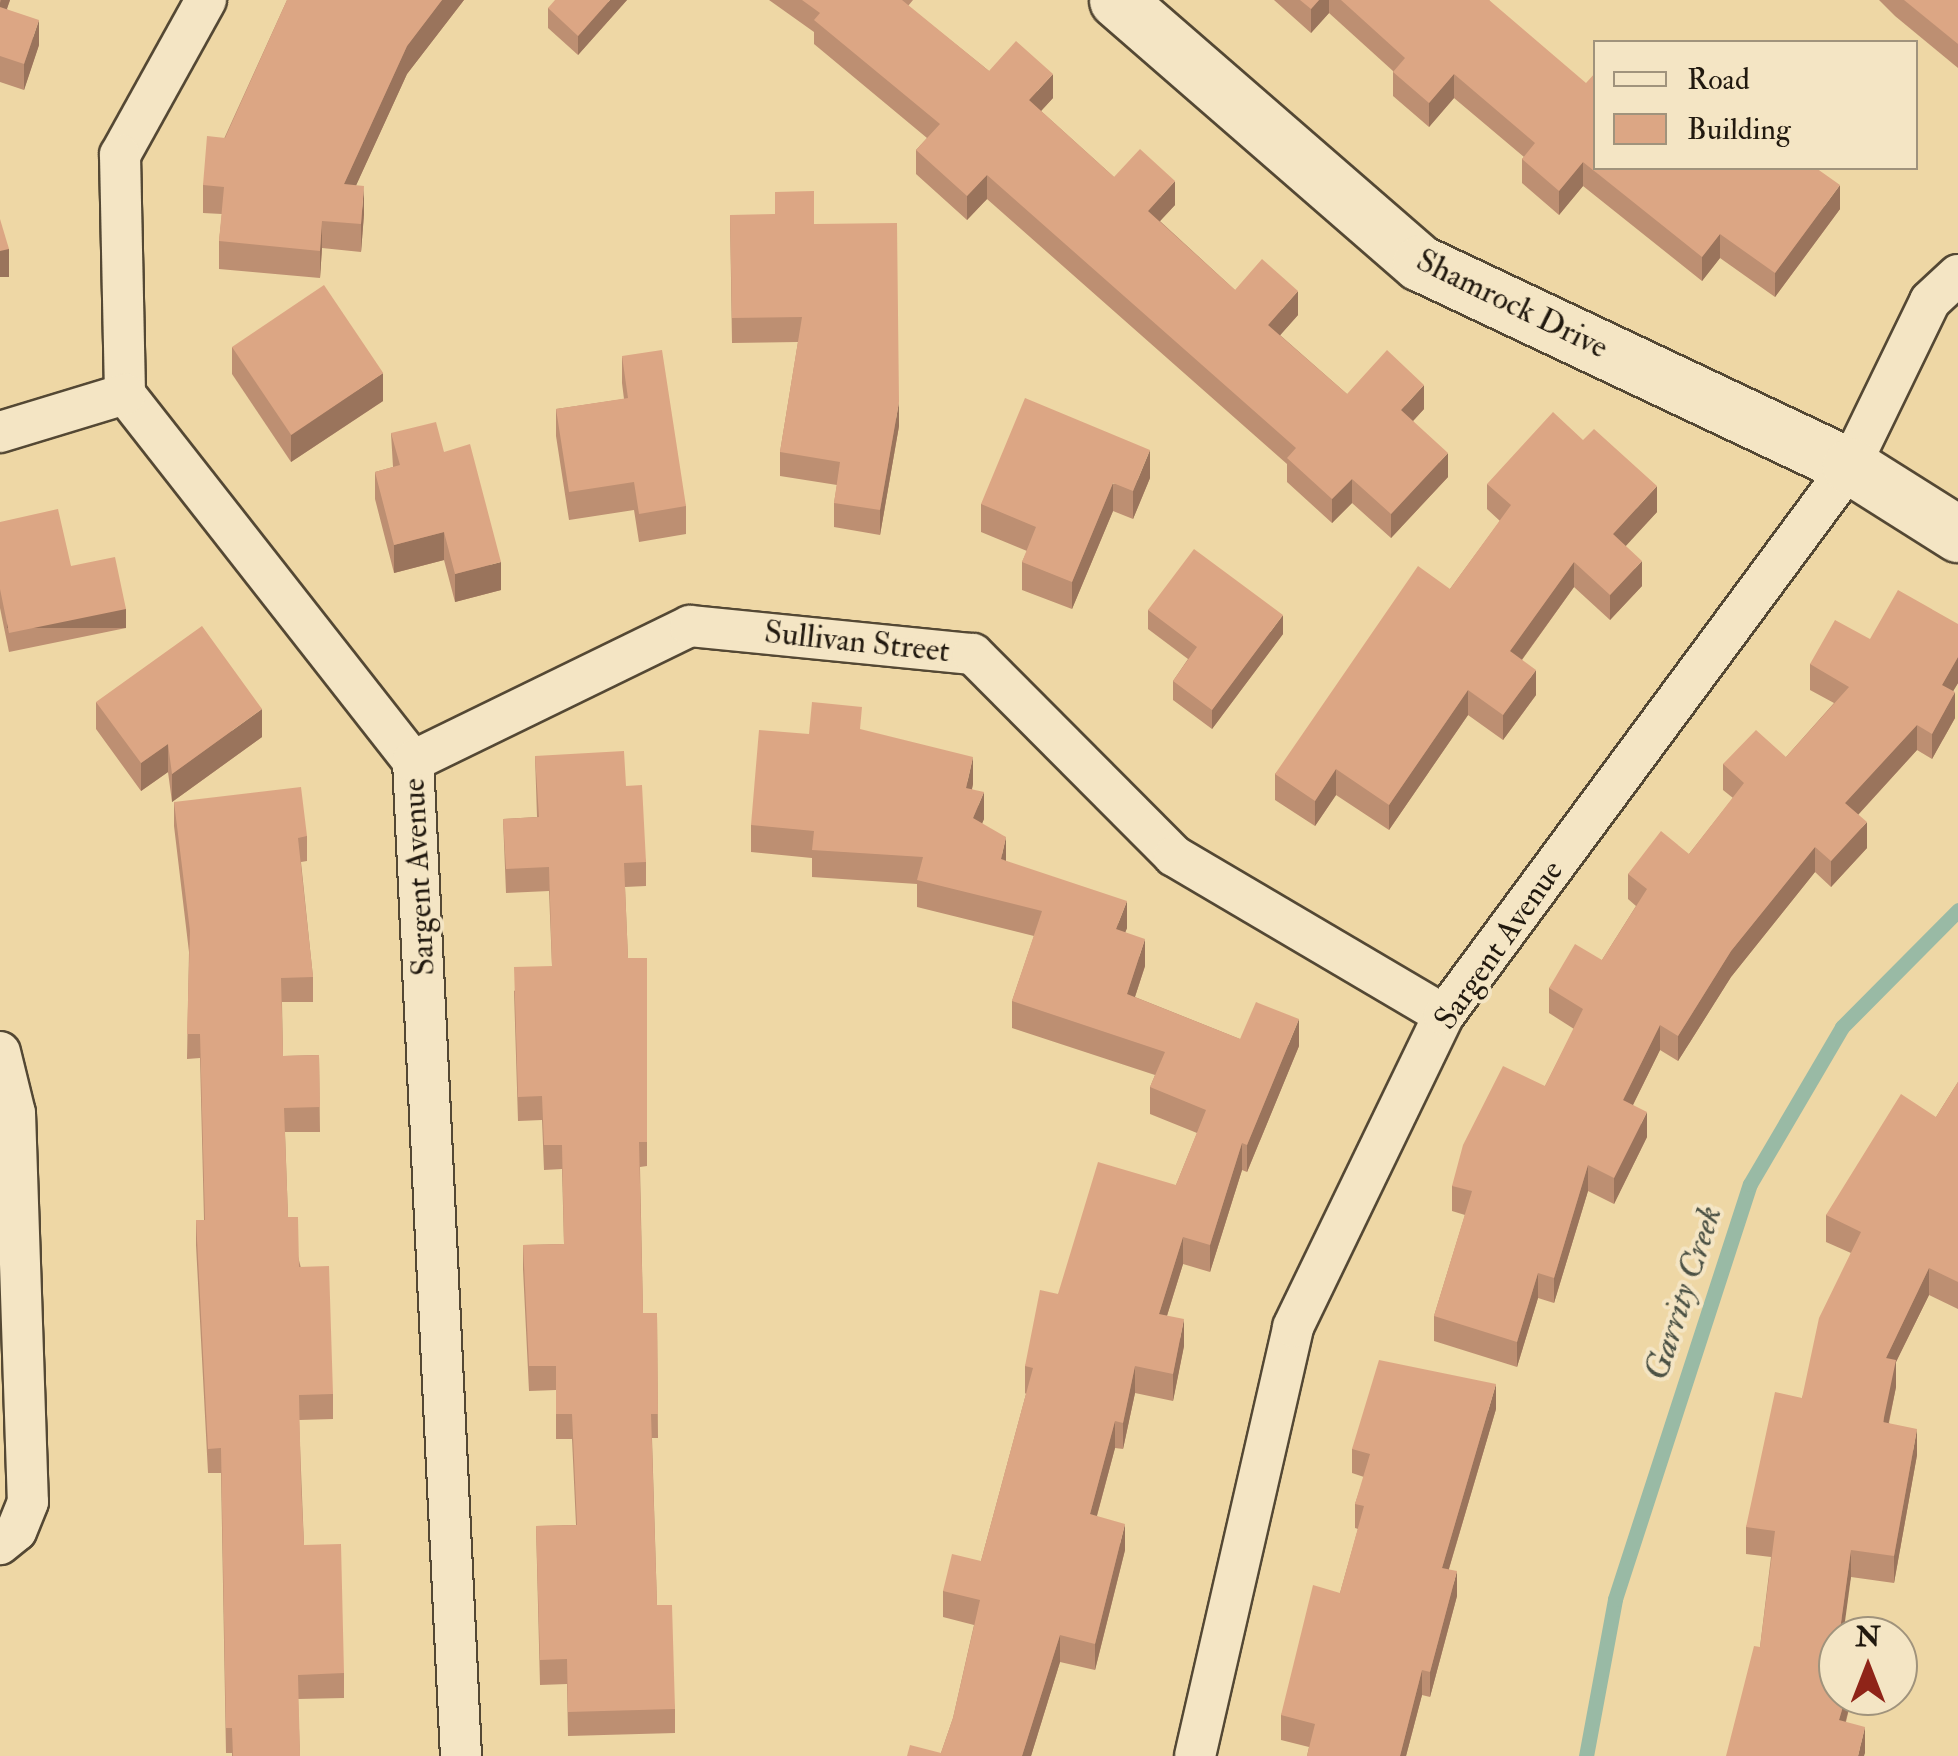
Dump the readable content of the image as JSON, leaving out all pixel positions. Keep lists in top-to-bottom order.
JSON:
{
  "streets": {
    "street": ["Shamrock Drive", "Sullivan Street", "Sargent Avenue"]
  },
  "crossings": [
    ["Shamrock Drive", "Sargent Avenue"],
    ["Sullivan Street", "Sargent Avenue"]
  ],
  "water": ["Garrity Creek"],
  "legend": ["Road", "Building"],
  "north": "top"
}
